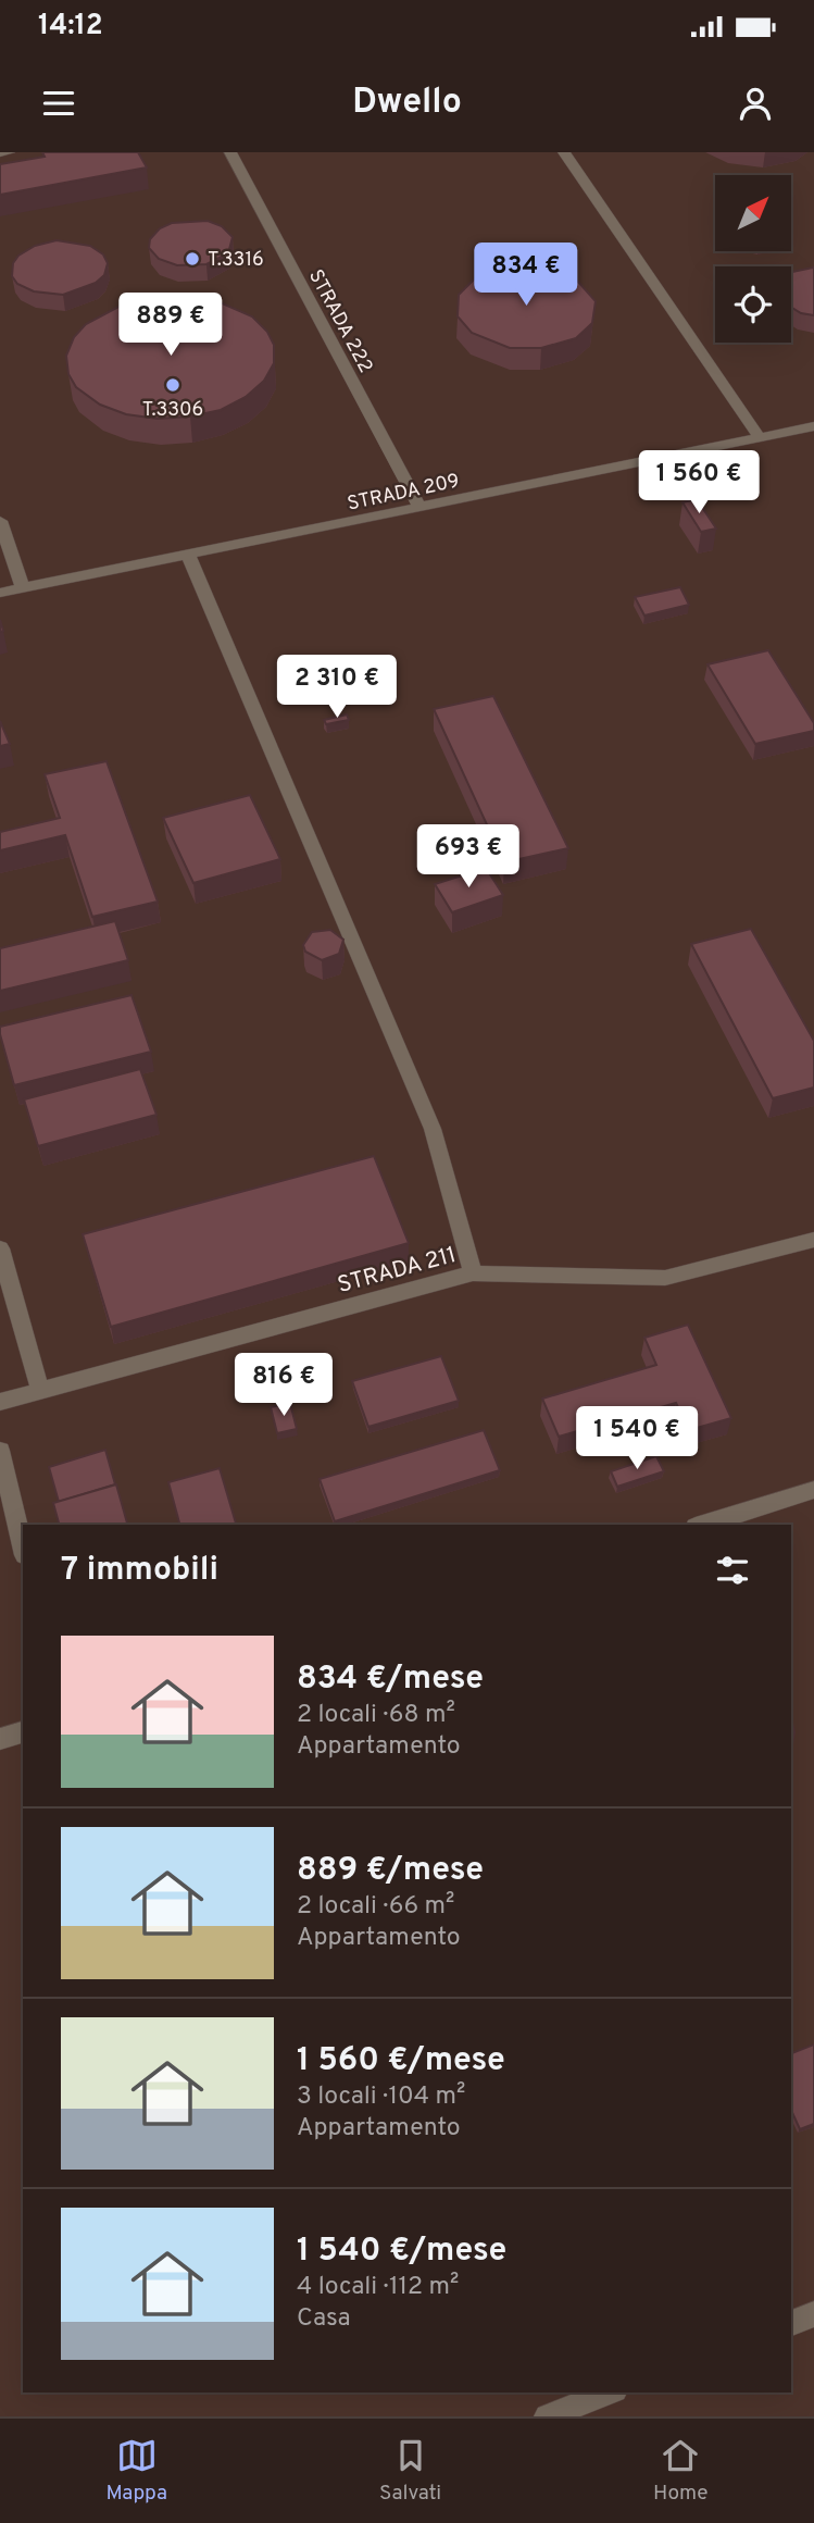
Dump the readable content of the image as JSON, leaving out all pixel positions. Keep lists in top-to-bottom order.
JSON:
{
  "streets": {
    "lane": ["STRADA 222", "STRADA 209", "STRADA 211"]
  },
  "crossings": [
    ["STRADA 222", "STRADA 209"]
  ],
  "places": ["T.3316", "T.3306"],
  "north": "top right",
  "page": {
    "status": "14:12",
    "header": "Dwello",
    "price": [
      "834 €",
      "889 €",
      "1 560 €",
      "2 310 €",
      "693 €",
      "816 €",
      "1 540 €"
    ],
    "heading": "7 immobili",
    "list": [
      {
        "name": "834 €/mese",
        "note": "2 locali · 68 m² · Appartamento"
      },
      {
        "name": "889 €/mese",
        "note": "2 locali · 66 m² · Appartamento"
      },
      {
        "name": "1 560 €/mese",
        "note": "3 locali · 104 m² · Appartamento"
      },
      {
        "name": "1 540 €/mese",
        "note": "4 locali · 112 m² · Casa"
      }
    ],
    "tabs": ["Mappa", "Salvati", "Home"]
  }
}
